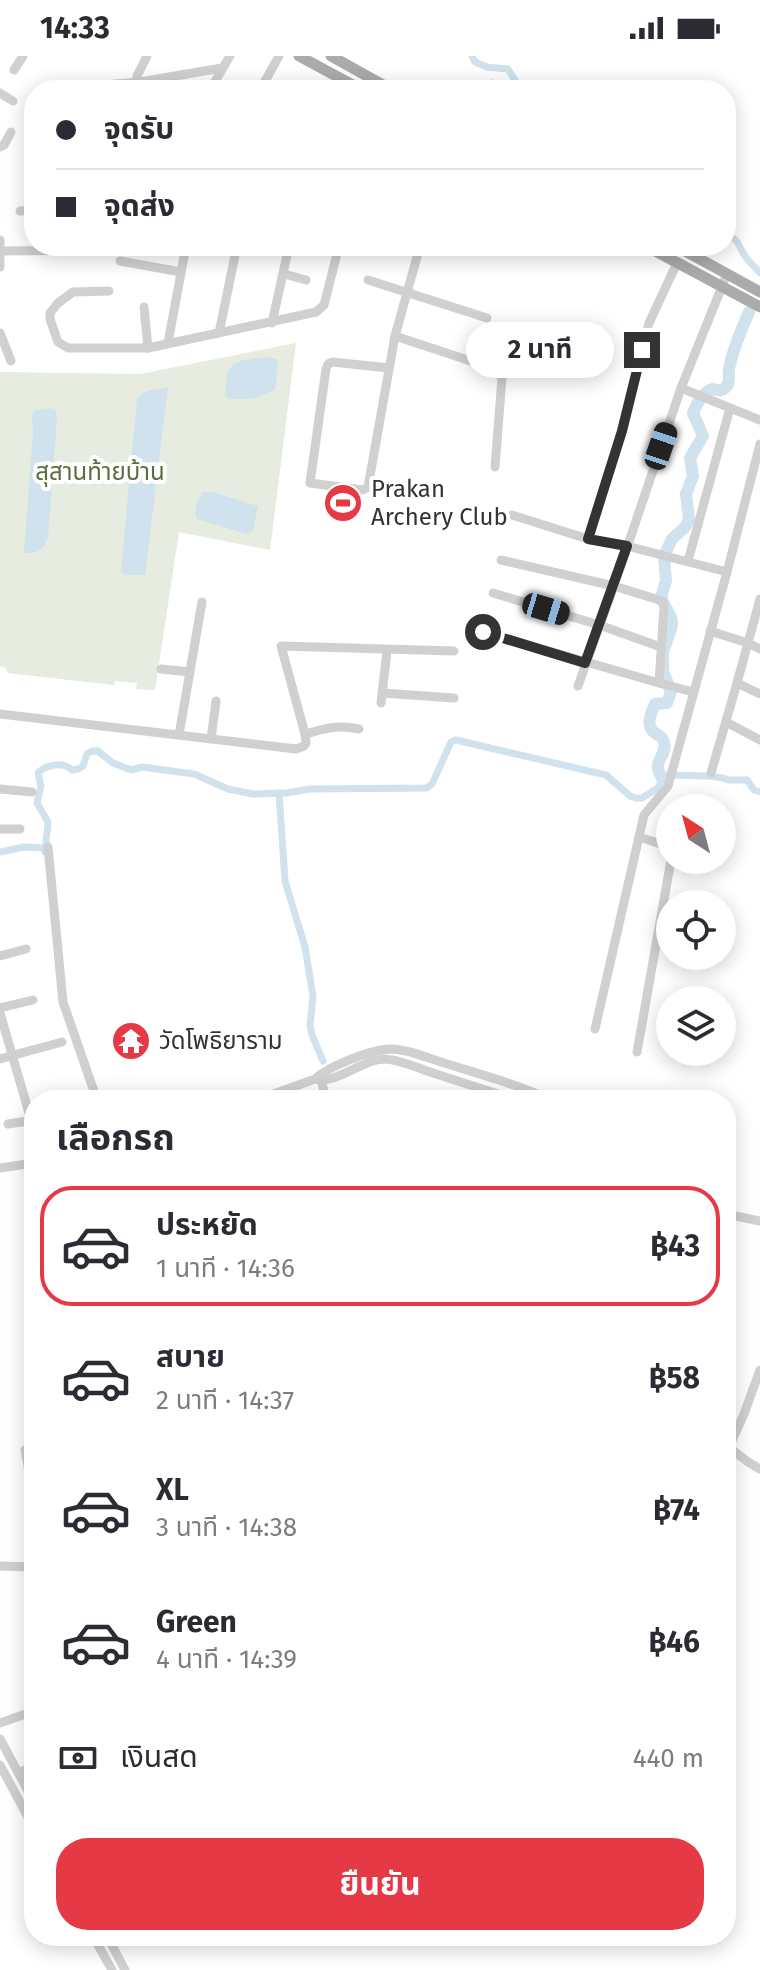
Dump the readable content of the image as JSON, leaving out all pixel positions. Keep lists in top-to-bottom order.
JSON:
{
  "parks": ["สุสานท้ายบ้าน"],
  "places": {
    "sports": ["Prakan Archery Club"],
    "temple": ["วัดโพธิยาราม"]
  },
  "north": "top left",
  "page": {
    "status": "14:33",
    "banner": ["จุดรับ", "จุดส่ง"],
    "bubble": "2 นาที",
    "heading": "เลือกรถ",
    "list": [
      {
        "name": "ประหยัด",
        "note": "1 นาที · 14:36",
        "value": "฿43"
      },
      {
        "name": "สบาย",
        "note": "2 นาที · 14:37",
        "value": "฿58"
      },
      {
        "name": "XL",
        "note": "3 นาที · 14:38",
        "value": "฿74"
      },
      {
        "name": "Green",
        "note": "4 นาที · 14:39",
        "value": "฿46"
      }
    ],
    "pay": ["เงินสด", "440 m"],
    "buttons": "ยืนยัน"
  }
}
